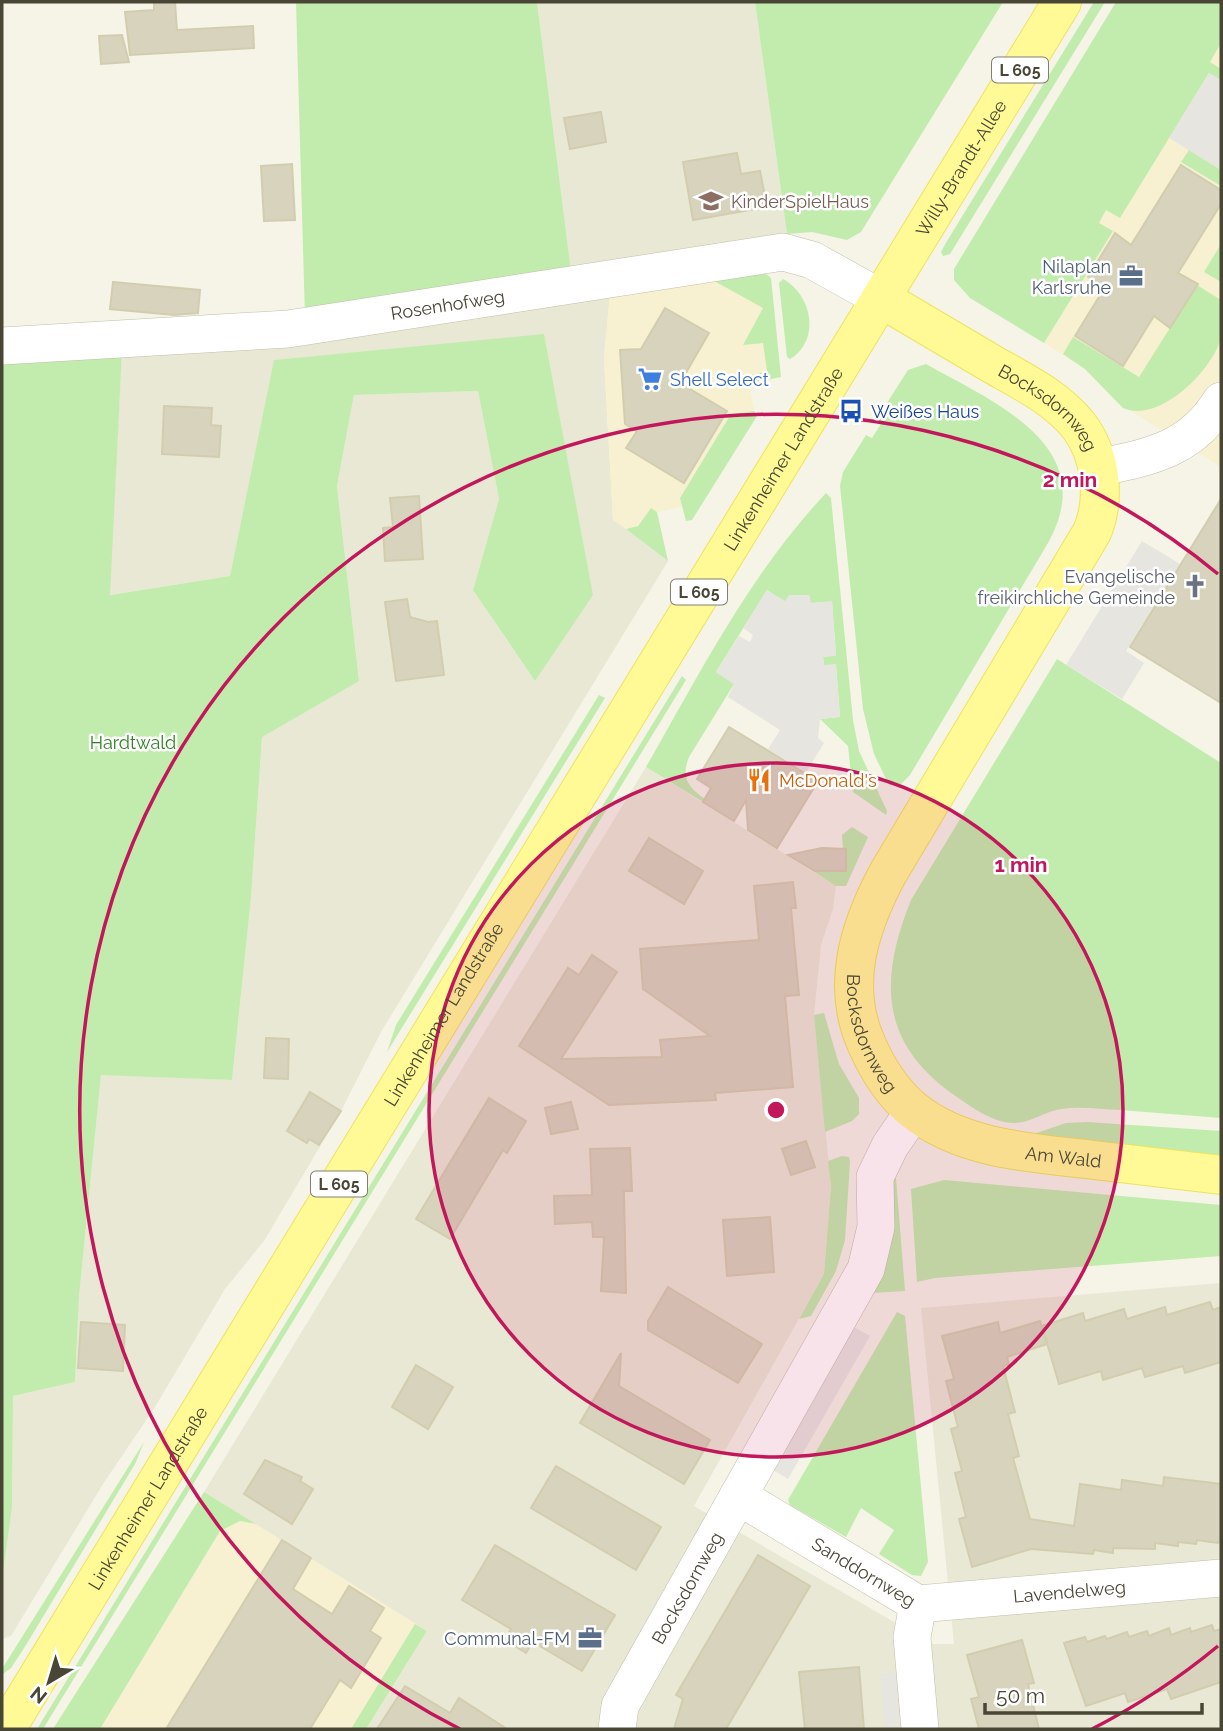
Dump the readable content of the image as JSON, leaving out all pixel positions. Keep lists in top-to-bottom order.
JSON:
{
  "streets": {
    "main road": [
      "L 605",
      "Willy-Brandt-Allee",
      "Bocksdornweg",
      "Linkenheimer Landstraße",
      "Am Wald"
    ],
    "street": ["Rosenhofweg", "Sanddornweg", "Lavendelweg"]
  },
  "crossings": [
    ["Willy-Brandt-Allee", "Rosenhofweg"],
    ["Willy-Brandt-Allee", "Bocksdornweg"],
    ["Willy-Brandt-Allee", "Linkenheimer Landstraße"],
    ["Rosenhofweg", "Bocksdornweg"],
    ["Rosenhofweg", "Linkenheimer Landstraße"],
    ["Bocksdornweg", "Linkenheimer Landstraße"],
    ["Bocksdornweg", "Am Wald"],
    ["Bocksdornweg", "Sanddornweg"],
    ["Sanddornweg", "Lavendelweg"]
  ],
  "parks": ["Hardtwald"],
  "places": {
    "school or university": ["KinderSpielHaus"],
    "office": ["Nilaplan Karlsruhe", "Communal-FM"],
    "supermarket": ["Shell Select"],
    "bus stop": ["Weißes Haus"],
    "church": ["Evangelische freikirchliche Gemeinde"],
    "restaurant": ["McDonald's"]
  },
  "scale_bar": "50 m",
  "north": "bottom left",
  "rings": ["2 min", "1 min"]
}
